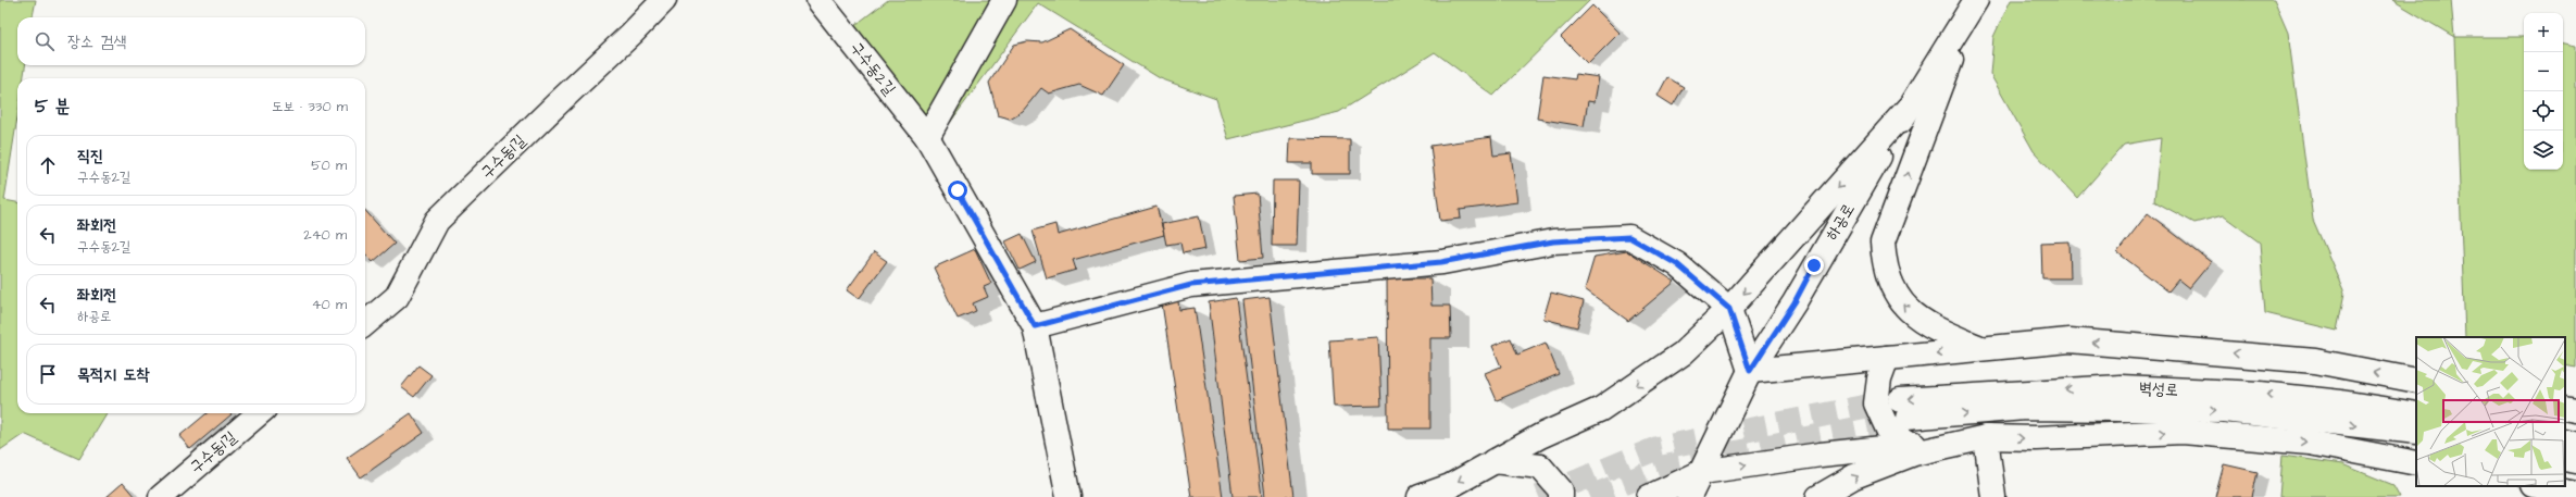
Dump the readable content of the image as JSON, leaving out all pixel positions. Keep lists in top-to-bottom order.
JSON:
{
  "streets": {
    "main road": [
      "구수동2길",
      "구수동1길",
      "하공로",
      "벽성로"
    ]
  },
  "page": {
    "map_buttons": ["+", "−"],
    "search": "장소 검색",
    "heading": ["5 분", "도보 · 330 m"],
    "list": [
      ["직진", "구수동2길", "50 m"],
      ["좌회전", "구수동2길", "240 m"],
      ["좌회전", "하공로", "40 m"],
      "목적지 도착"
    ]
  }
}
